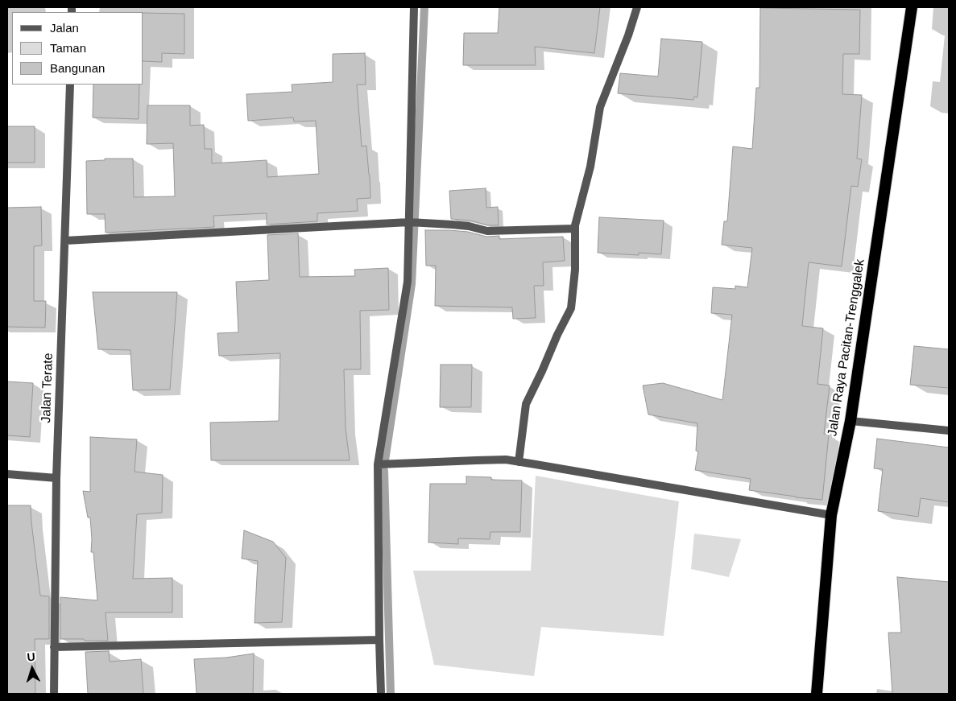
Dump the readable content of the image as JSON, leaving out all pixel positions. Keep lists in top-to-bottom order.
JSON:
{
  "streets": {
    "highway": ["Jalan Raya Pacitan-Trenggalek"],
    "street": ["Jalan Terate"]
  },
  "legend": ["Jalan", "Taman", "Bangunan"],
  "north": "top"
}
